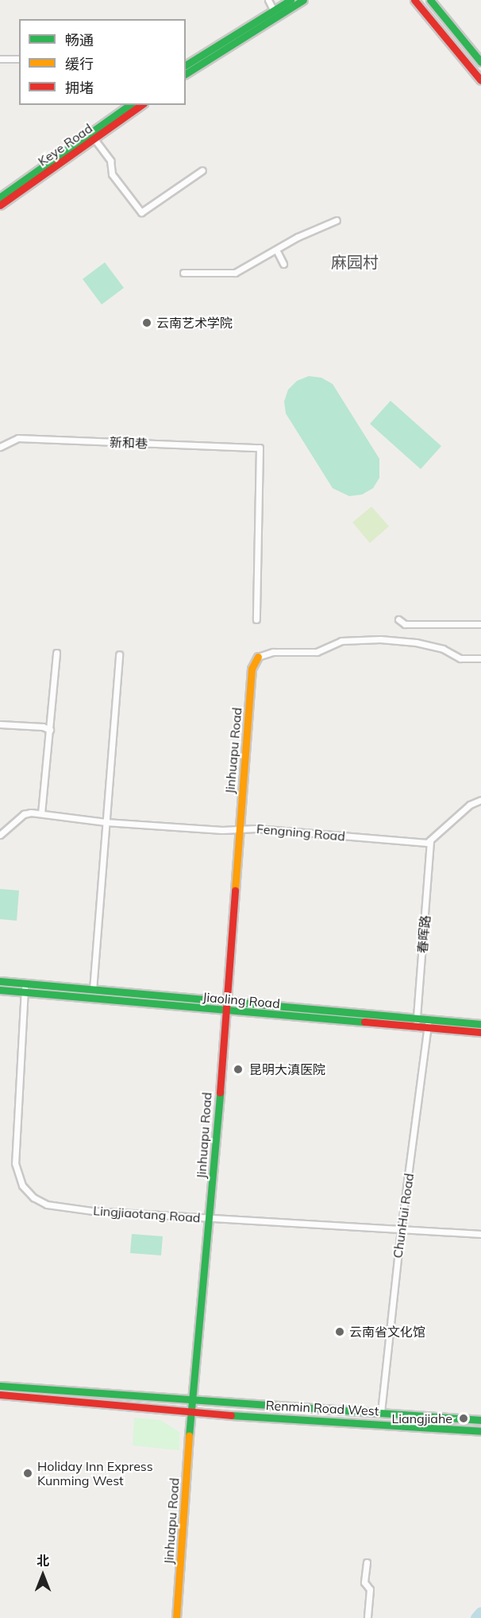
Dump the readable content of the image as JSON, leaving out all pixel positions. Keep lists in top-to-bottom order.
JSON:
{
  "streets": {
    "street": [
      "Keye Road",
      "新和巷",
      "Jinhuapu Road",
      "Fengning Road",
      "春晖路",
      "Jiaoling Road",
      "Lingjiaotang Road",
      "ChunHui Road",
      "Renmin Road West"
    ]
  },
  "crossings": [
    ["Jinhuapu Road", "Fengning Road"],
    ["Jinhuapu Road", "Jiaoling Road"],
    ["Jinhuapu Road", "Lingjiaotang Road"],
    ["Jinhuapu Road", "Renmin Road West"],
    ["Fengning Road", "春晖路"],
    ["春晖路", "Jiaoling Road"],
    ["Jiaoling Road", "Lingjiaotang Road"],
    ["Jiaoling Road", "ChunHui Road"],
    ["Lingjiaotang Road", "ChunHui Road"],
    ["ChunHui Road", "Renmin Road West"]
  ],
  "districts": ["麻园村"],
  "places": [
    "云南艺术学院",
    "昆明大滇医院",
    "云南省文化馆",
    "Liangjiahe",
    "Holiday Inn Express Kunming West"
  ],
  "legend": ["畅通", "缓行", "拥堵"],
  "north": "top"
}
